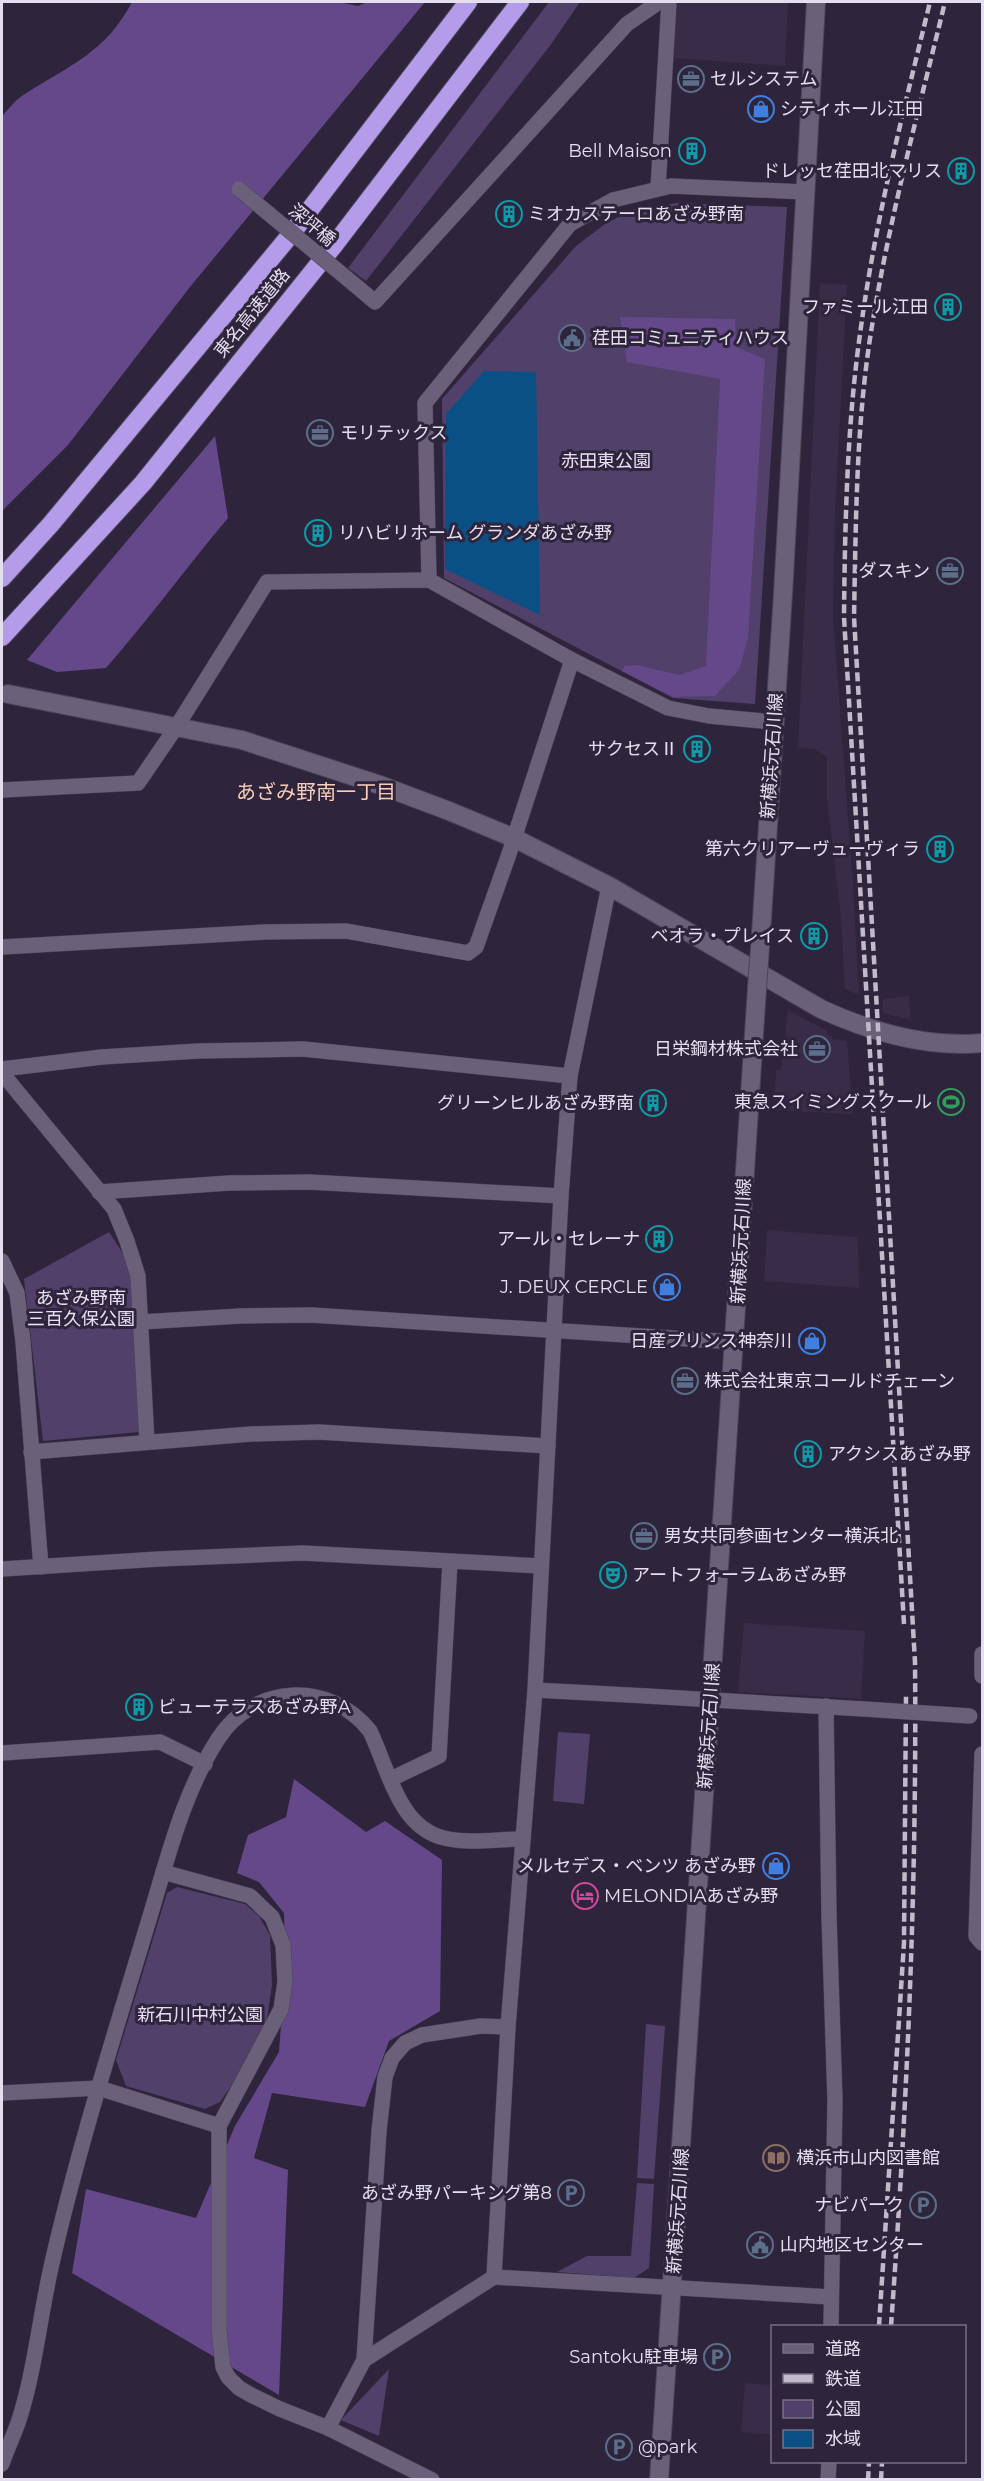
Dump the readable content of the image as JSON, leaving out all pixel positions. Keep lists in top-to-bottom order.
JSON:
{
  "streets": {
    "highway": ["東名高速道路"],
    "street": ["深坪橋", "新横浜元石川線"]
  },
  "districts": ["あざみ野南一丁目"],
  "parks": ["赤田東公園", "あざみ野南 三百久保公園", "新石川中村公園"],
  "places": {
    "office": [
      "セルシステム",
      "モリテックス",
      "ダスキン",
      "日栄鋼材株式会社",
      "株式会社東京コールドチェーン",
      "男女共同参画センター横浜北"
    ],
    "shop": [
      "シティホール江田",
      "J. DEUX CERCLE",
      "日産プリンス神奈川",
      "メルセデス・ベンツ あざみ野"
    ],
    "building": [
      "Bell Maison",
      "ドレッセ荏田北マリス",
      "ミオカステーロあざみ野南",
      "ファミール江田",
      "リハビリホーム グランダあざみ野",
      "サクセスⅡ",
      "第六クリアーヴューヴィラ",
      "ベオラ・プレイス",
      "グリーンヒルあざみ野南",
      "アール・セレーナ",
      "アクシスあざみ野",
      "ビューテラスあざみ野A"
    ],
    "public building": ["荏田コミュニティハウス", "山内地区センター"],
    "sports": ["東急スイミングスクール"],
    "theatre": ["アートフォーラムあざみ野"],
    "hotel": ["MELONDIAあざみ野"],
    "library": ["横浜市山内図書館"],
    "parking": [
      "あざみ野パーキング第8",
      "ナビパーク",
      "Santoku駐車場",
      "@park"
    ]
  },
  "legend": [
    "道路",
    "鉄道",
    "公園",
    "水域"
  ]
}
